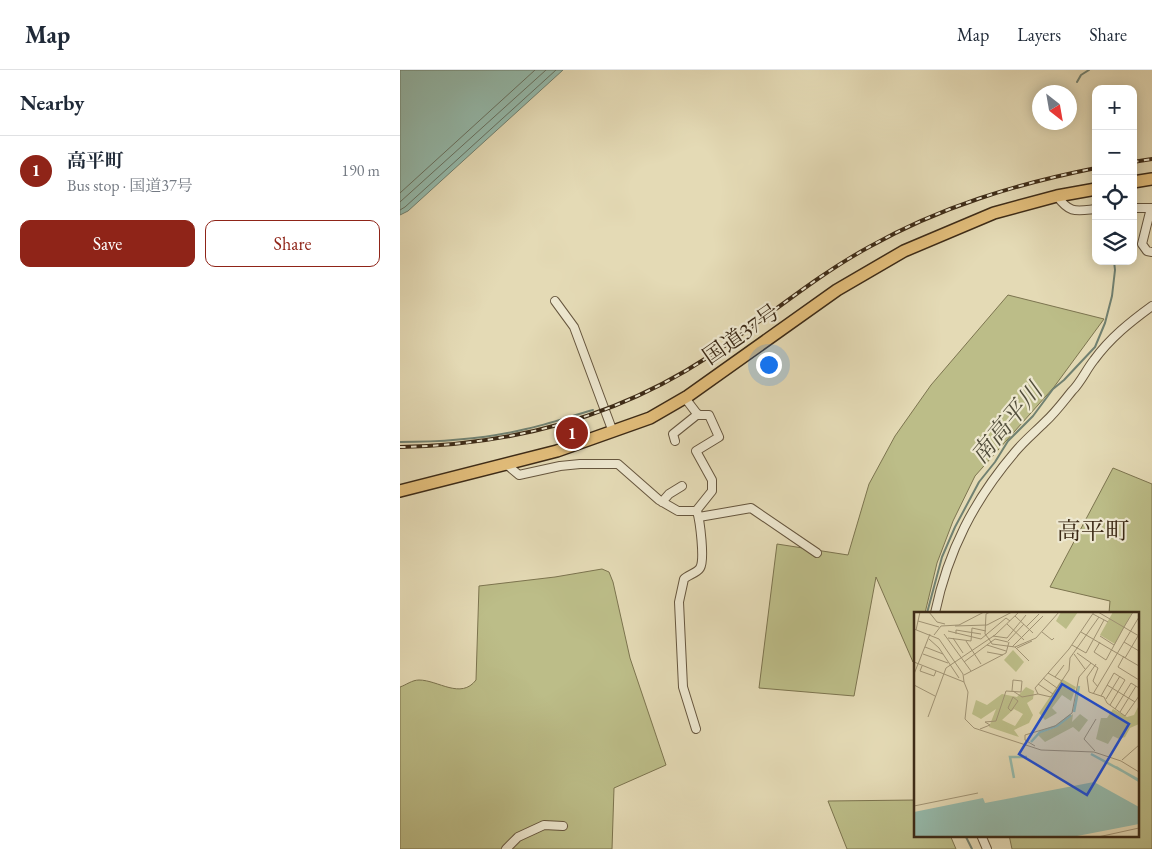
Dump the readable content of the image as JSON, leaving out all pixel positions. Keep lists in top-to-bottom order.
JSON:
{
  "streets": {
    "highway": ["国道37号"]
  },
  "districts": ["高平町"],
  "water": ["南高平川"],
  "north": "bottom right",
  "page": {
    "header": "Map",
    "nav": ["Map", "Layers", "Share"],
    "heading": "Nearby",
    "map_buttons": ["+", "−"],
    "list": [
      {
        "mark": "1",
        "name": "高平町",
        "note": "Bus stop · 国道37号",
        "value": "190 m"
      }
    ],
    "buttons": ["Save", "Share"],
    "pins": "1"
  }
}
